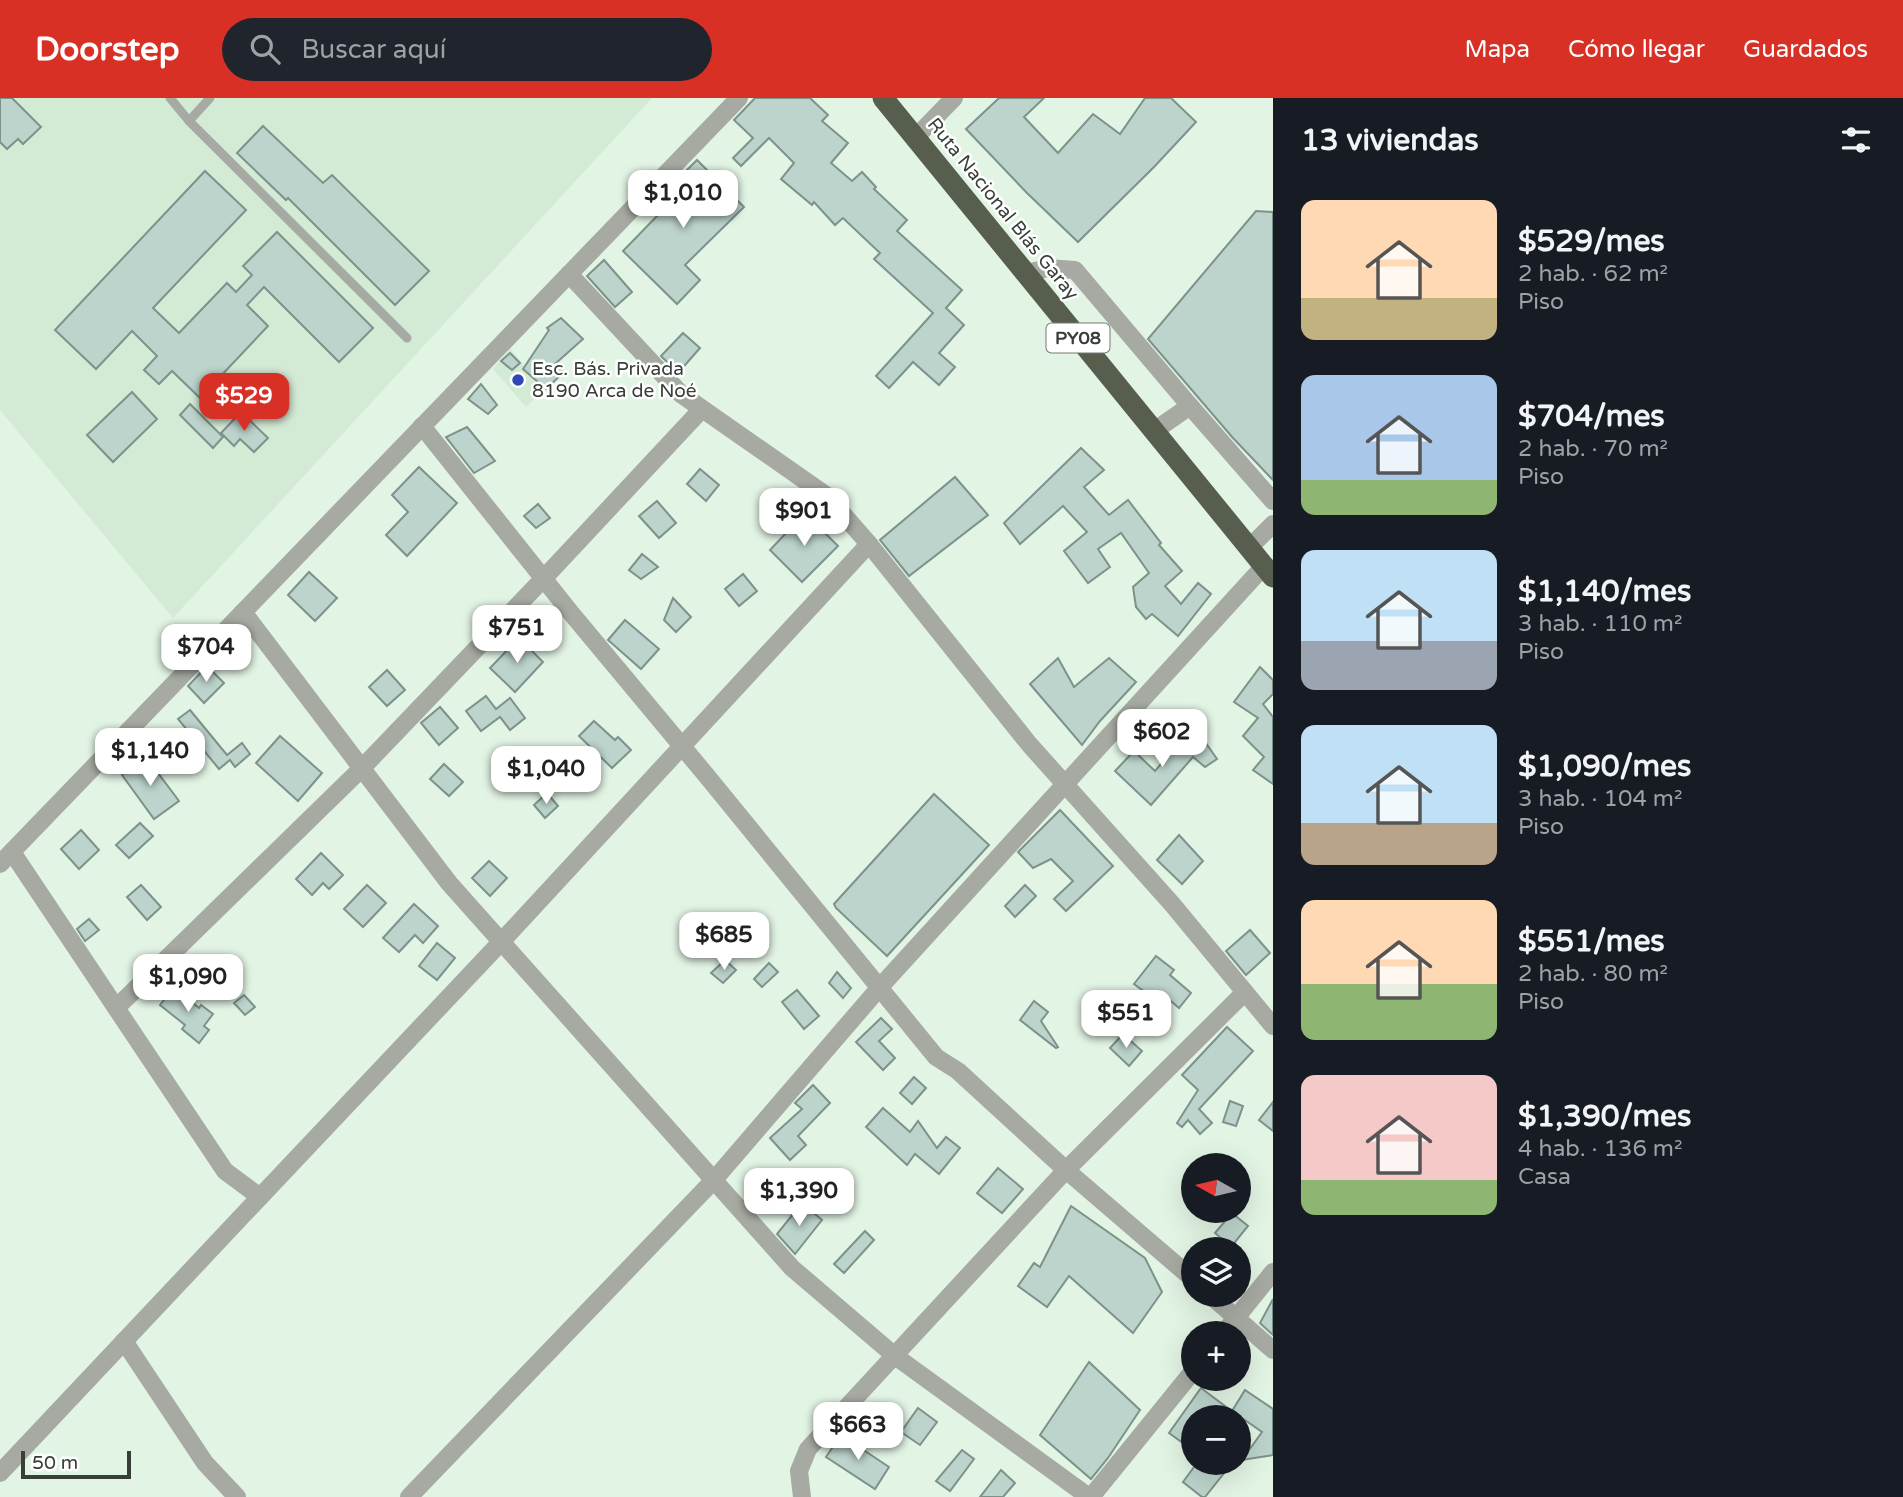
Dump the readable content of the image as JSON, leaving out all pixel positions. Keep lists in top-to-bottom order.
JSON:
{
  "streets": {
    "highway": ["Ruta Nacional Blás Garay", "PY08"]
  },
  "places": ["Esc. Bás. Privada 8190 Arca de Noé"],
  "scale_bar": "50 m",
  "north": "left",
  "page": {
    "header": "Doorstep",
    "search": "Buscar aquí",
    "nav": ["Mapa", "Cómo llegar", "Guardados"],
    "heading": "13 viviendas",
    "price": [
      "$1,010",
      "$529",
      "$901",
      "$751",
      "$704",
      "$602",
      "$1,140",
      "$1,040",
      "$685",
      "$1,090",
      "$551",
      "$1,390",
      "$663"
    ],
    "list": [
      {
        "name": "$529/mes",
        "note": "2 hab. · 62 m² · Piso"
      },
      {
        "name": "$704/mes",
        "note": "2 hab. · 70 m² · Piso"
      },
      {
        "name": "$1,140/mes",
        "note": "3 hab. · 110 m² · Piso"
      },
      {
        "name": "$1,090/mes",
        "note": "3 hab. · 104 m² · Piso"
      },
      {
        "name": "$551/mes",
        "note": "2 hab. · 80 m² · Piso"
      },
      {
        "name": "$1,390/mes",
        "note": "4 hab. · 136 m² · Casa"
      }
    ],
    "map_buttons": ["+", "−"],
    "scale": "50 m"
  }
}
